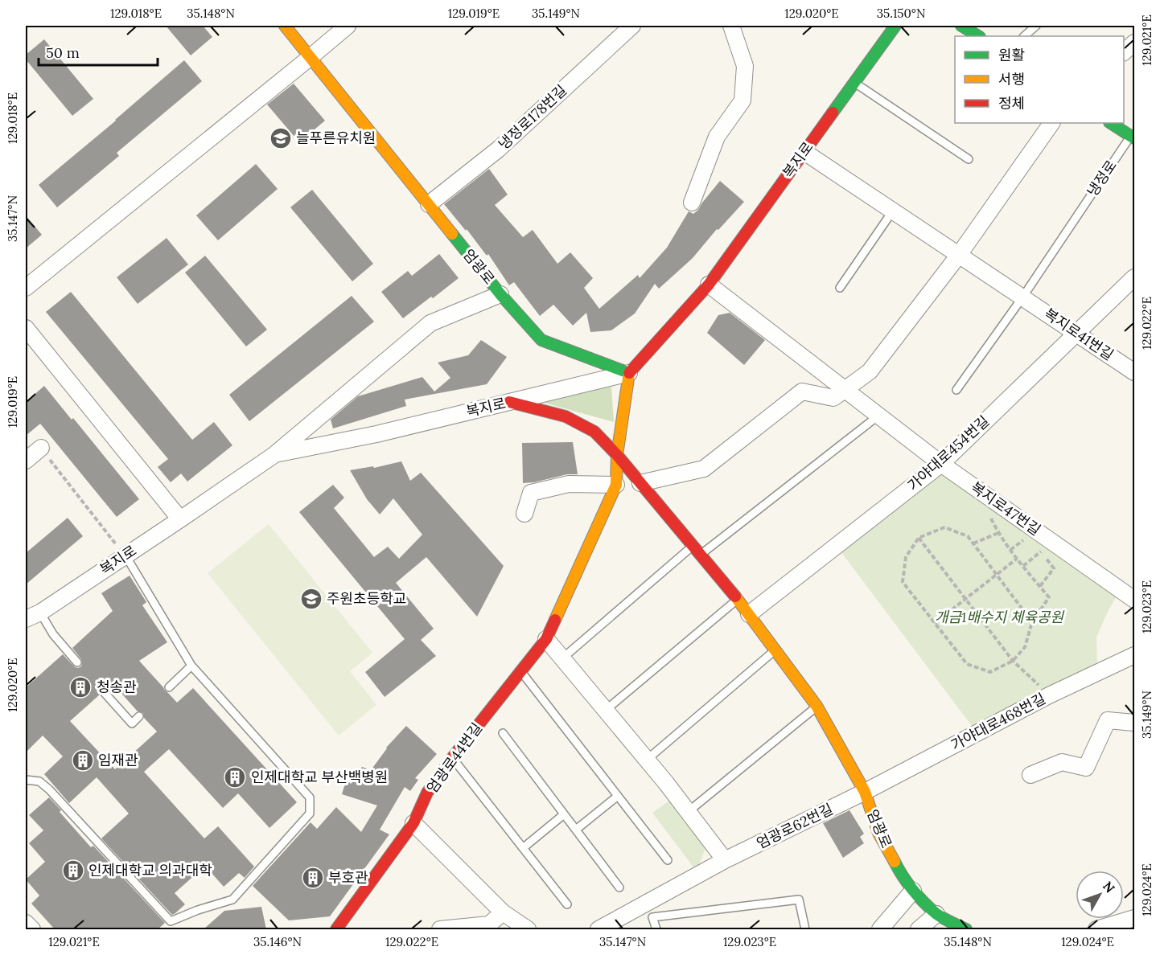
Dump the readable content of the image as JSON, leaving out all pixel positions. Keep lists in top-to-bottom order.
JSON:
{
  "streets": {
    "main road": [
      "복지로",
      "냉정로",
      "엄광로",
      "엄광로44번길"
    ],
    "street": [
      "냉정로178번길",
      "복지로41번길",
      "가야대로454번길",
      "복지로47번길",
      "가야대로468번길",
      "엄광로62번길"
    ]
  },
  "crossings": [
    ["냉정로178번길", "엄광로"],
    ["복지로", "엄광로"],
    ["복지로", "복지로41번길"],
    ["복지로", "복지로47번길"],
    ["냉정로", "복지로41번길"],
    ["엄광로", "가야대로454번길"],
    ["엄광로", "가야대로468번길"],
    ["엄광로", "엄광로44번길"],
    ["엄광로", "엄광로62번길"],
    ["복지로41번길", "가야대로454번길"],
    ["가야대로454번길", "복지로47번길"],
    ["가야대로468번길", "엄광로62번길"]
  ],
  "parks": ["개금1배수지 체육공원"],
  "places": {
    "school or university": ["늘푸른유치원", "주원초등학교"],
    "building": [
      "청송관",
      "임재관",
      "인제대학교 부산백병원",
      "인제대학교 의과대학",
      "부호관"
    ]
  },
  "legend": ["원활", "서행", "정체"],
  "scale_bar": "50 m",
  "north": "top right",
  "coordinates": [
    "129.018°E",
    "35.148°N",
    "129.019°E",
    "35.149°N",
    "129.020°E",
    "35.150°N",
    "129.021°E",
    "35.147°N",
    "129.022°E",
    "129.023°E",
    "129.024°E",
    "35.146°N"
  ]
}
